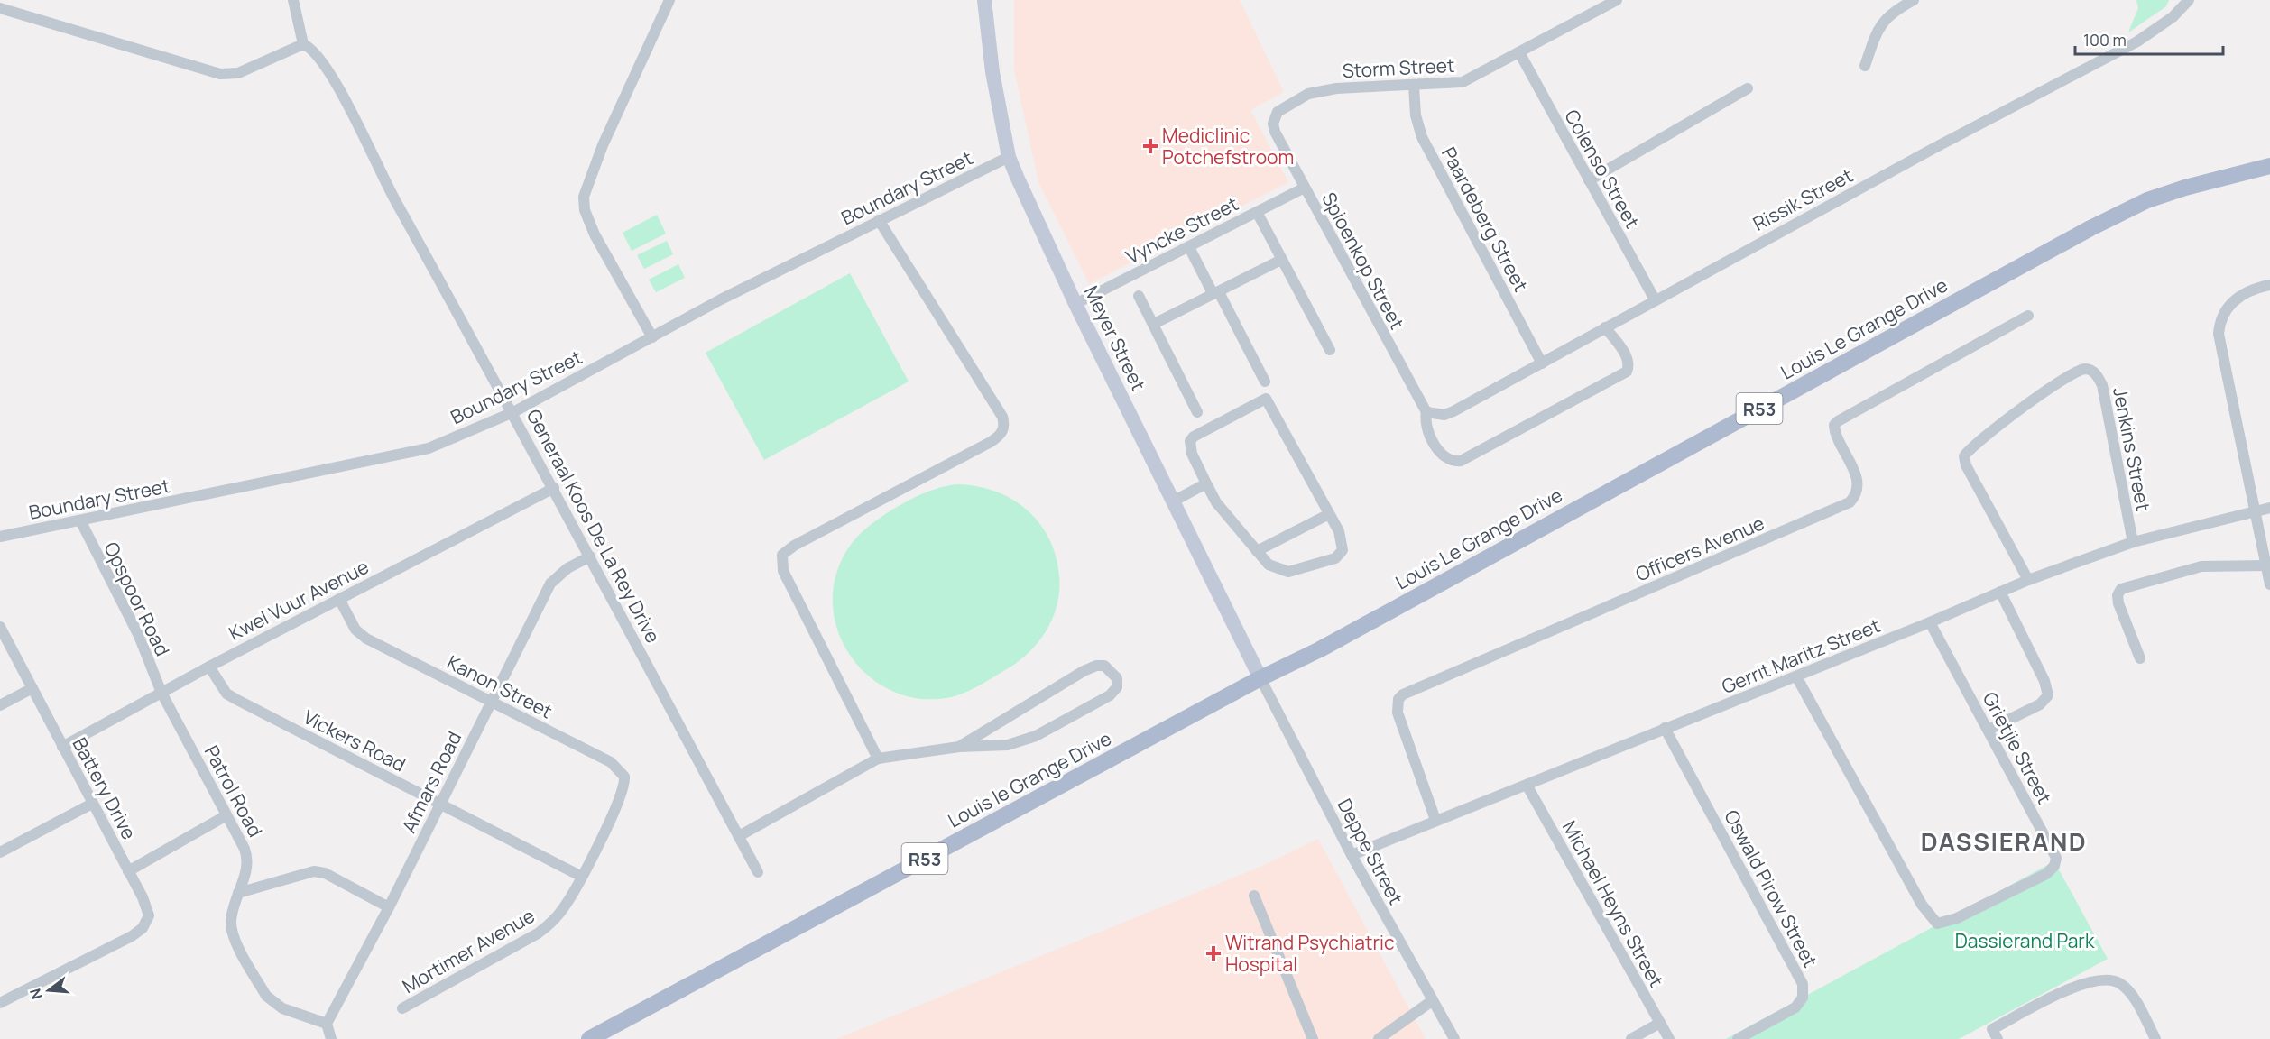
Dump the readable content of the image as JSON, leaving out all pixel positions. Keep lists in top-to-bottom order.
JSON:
{
  "streets": {
    "main road": ["Louis Le Grange Drive", "R53", "Louis le Grange Drive"],
    "street": [
      "Storm Street",
      "Colenso Street",
      "Boundary Street",
      "Rissik Street",
      "Paardeberg Street",
      "Vyncke Street",
      "Spioenkop Street",
      "Meyer Street",
      "Jenkins Street",
      "Generaal Koos De La Rey Drive",
      "Officers Avenue",
      "Opspoor Road",
      "Kwel Vuur Avenue",
      "Gerrit Maritz Street",
      "Kanon Street",
      "Vickers Road",
      "Grietjie Street",
      "Afmars Road",
      "Battery Drive",
      "Patrol Road",
      "Deppe Street",
      "Oswald Pirow Street",
      "Michael Heyns Street",
      "Mortimer Avenue"
    ]
  },
  "crossings": [
    ["Storm Street", "Colenso Street"],
    ["Storm Street", "Paardeberg Street"],
    ["Storm Street", "Spioenkop Street"],
    ["Colenso Street", "Rissik Street"],
    ["Boundary Street", "Meyer Street"],
    ["Boundary Street", "Generaal Koos De La Rey Drive"],
    ["Boundary Street", "Opspoor Road"],
    ["Rissik Street", "Paardeberg Street"],
    ["Rissik Street", "Spioenkop Street"],
    ["Vyncke Street", "Spioenkop Street"],
    ["Vyncke Street", "Meyer Street"],
    ["Louis Le Grange Drive", "Meyer Street"],
    ["Louis Le Grange Drive", "Louis le Grange Drive"],
    ["Louis Le Grange Drive", "Deppe Street"],
    ["Meyer Street", "Louis le Grange Drive"],
    ["Meyer Street", "Deppe Street"],
    ["Jenkins Street", "Gerrit Maritz Street"],
    ["Generaal Koos De La Rey Drive", "Kwel Vuur Avenue"],
    ["Generaal Koos De La Rey Drive", "Afmars Road"],
    ["Officers Avenue", "Gerrit Maritz Street"],
    ["Opspoor Road", "Kwel Vuur Avenue"],
    ["Opspoor Road", "Patrol Road"],
    ["Kwel Vuur Avenue", "Kanon Street"],
    ["Kwel Vuur Avenue", "Vickers Road"],
    ["Kwel Vuur Avenue", "Battery Drive"],
    ["Kwel Vuur Avenue", "Patrol Road"],
    ["Gerrit Maritz Street", "Grietjie Street"],
    ["Gerrit Maritz Street", "Deppe Street"],
    ["Gerrit Maritz Street", "Oswald Pirow Street"],
    ["Gerrit Maritz Street", "Michael Heyns Street"],
    ["Kanon Street", "Afmars Road"],
    ["Kanon Street", "Mortimer Avenue"],
    ["Vickers Road", "Afmars Road"],
    ["Vickers Road", "Mortimer Avenue"],
    ["Louis le Grange Drive", "Deppe Street"],
    ["Afmars Road", "Patrol Road"]
  ],
  "districts": ["DASSIERAND"],
  "parks": ["Dassierand Park"],
  "places": {
    "health": ["Mediclinic Potchefstroom", "Witrand Psychiatric Hospital"]
  },
  "scale_bar": "100 m",
  "north": "left"
}
